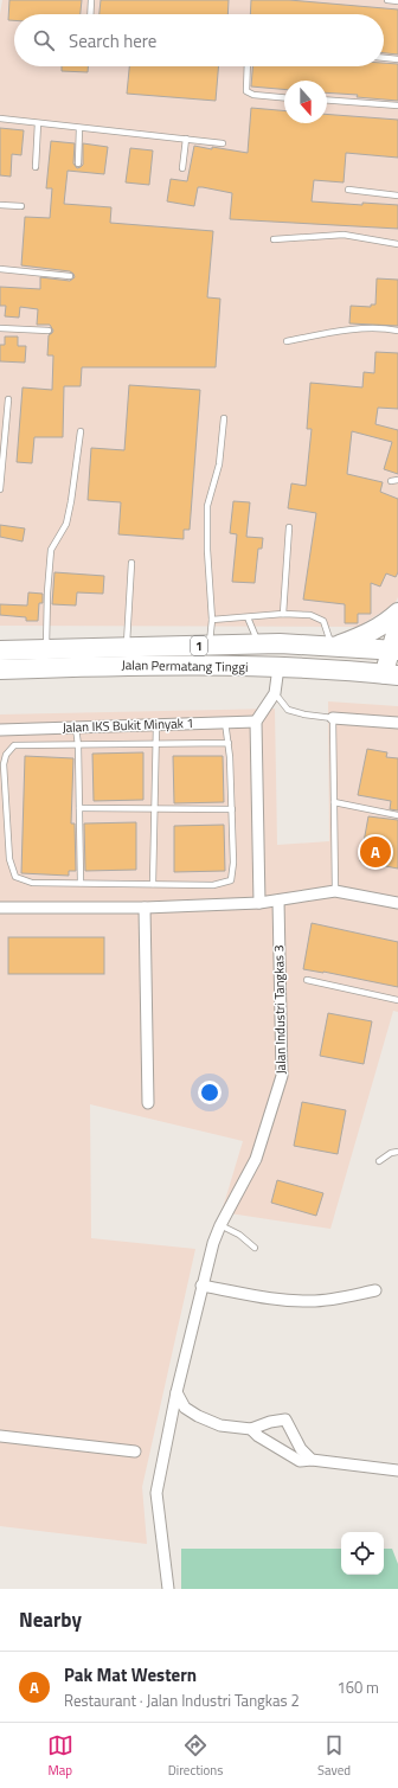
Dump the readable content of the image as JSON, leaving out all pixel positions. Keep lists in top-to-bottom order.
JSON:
{
  "streets": {
    "highway": ["1", "Jalan Permatang Tinggi"],
    "street": ["Jalan IKS Bukit Minyak 1", "Jalan Industri Tangkas 3"]
  },
  "north": "bottom",
  "page": {
    "search": "Search here",
    "pins": "A",
    "heading": "Nearby",
    "list": [
      {
        "mark": "A",
        "name": "Pak Mat Western",
        "note": "Restaurant · Jalan Industri Tangkas 2",
        "value": "160 m"
      }
    ],
    "nav": ["Map", "Directions", "Saved"]
  }
}
